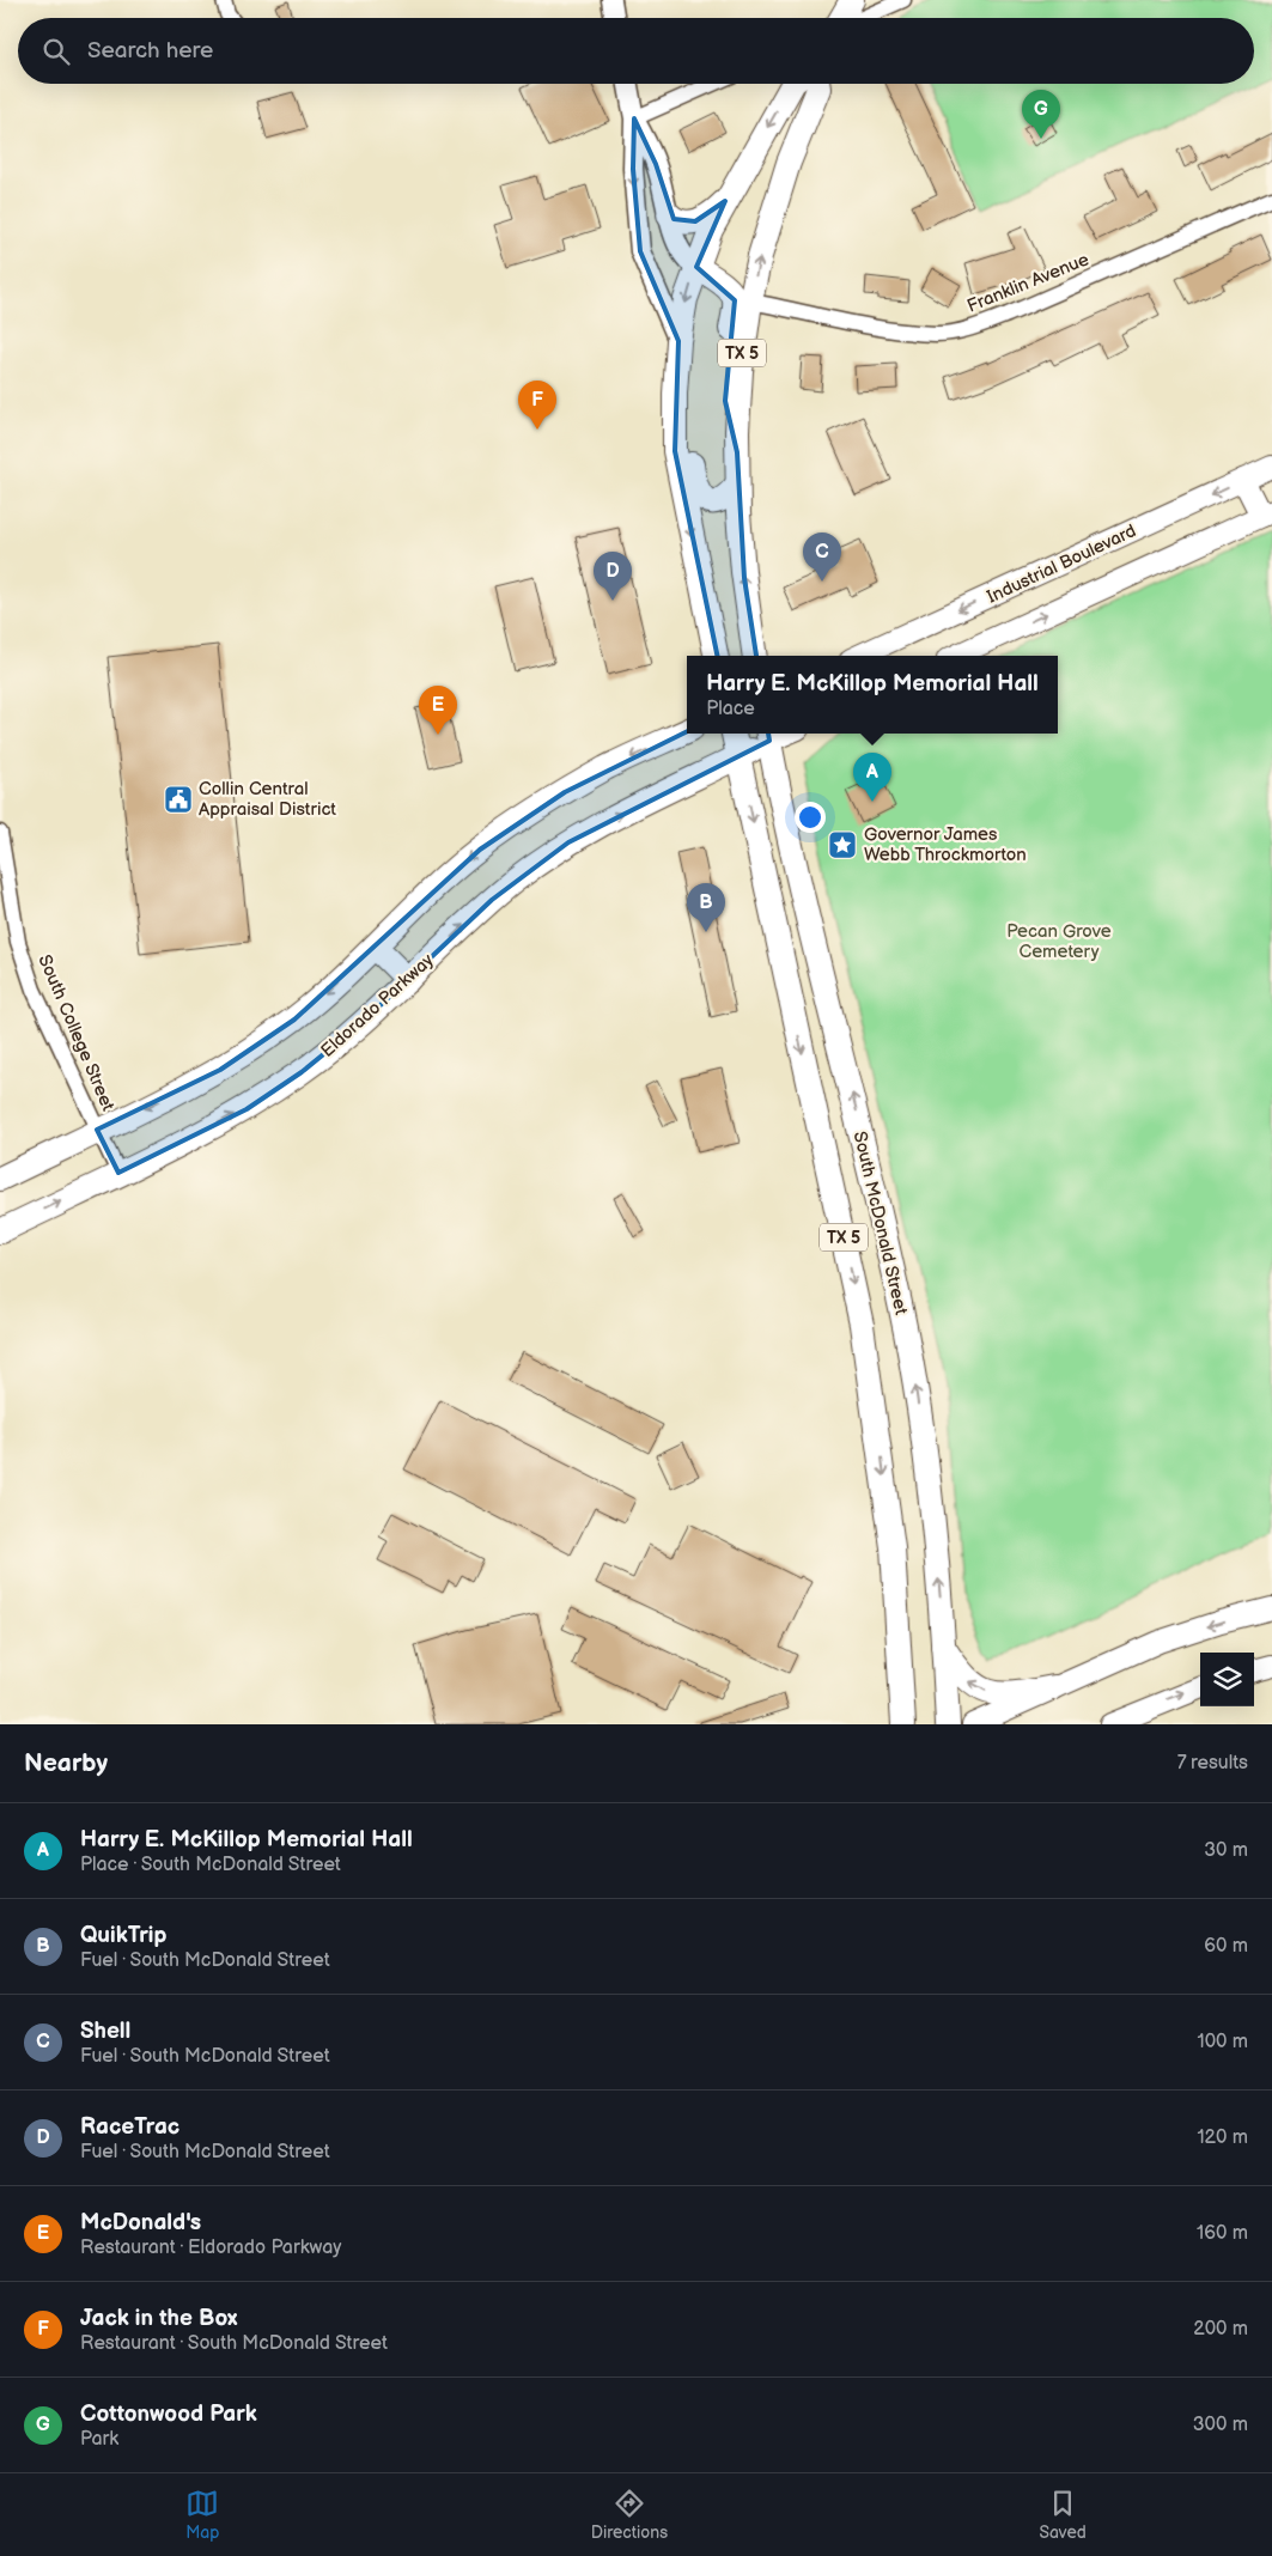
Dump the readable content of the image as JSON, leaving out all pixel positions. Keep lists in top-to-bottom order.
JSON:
{
  "streets": {
    "main road": [
      "TX 5",
      "Industrial Boulevard",
      "Eldorado Parkway",
      "South McDonald Street"
    ],
    "street": ["Franklin Avenue", "South College Street"]
  },
  "crossings": [
    ["Franklin Avenue", "TX 5"],
    ["TX 5", "Eldorado Parkway"],
    ["Eldorado Parkway", "South College Street"],
    ["Eldorado Parkway", "South McDonald Street"]
  ],
  "parks": ["Pecan Grove Cemetery"],
  "places": {
    "public building": ["Collin Central Appraisal District"],
    "place": ["Governor James Webb Throckmorton"]
  },
  "page": {
    "search": "Search here",
    "pins": [
      "G",
      "F",
      "C",
      "D",
      "E",
      "A",
      "B"
    ],
    "popup": ["Harry E. McKillop Memorial Hall", "Place"],
    "heading": ["Nearby", "7 results"],
    "list": [
      {
        "mark": "A",
        "name": "Harry E. McKillop Memorial Hall",
        "note": "Place · South McDonald Street",
        "value": "30 m"
      },
      {
        "mark": "B",
        "name": "QuikTrip",
        "note": "Fuel · South McDonald Street",
        "value": "60 m"
      },
      {
        "mark": "C",
        "name": "Shell",
        "note": "Fuel · South McDonald Street",
        "value": "100 m"
      },
      {
        "mark": "D",
        "name": "RaceTrac",
        "note": "Fuel · South McDonald Street",
        "value": "120 m"
      },
      {
        "mark": "E",
        "name": "McDonald's",
        "note": "Restaurant · Eldorado Parkway",
        "value": "160 m"
      },
      {
        "mark": "F",
        "name": "Jack in the Box",
        "note": "Restaurant · South McDonald Street",
        "value": "200 m"
      },
      {
        "mark": "G",
        "name": "Cottonwood Park",
        "note": "Park",
        "value": "300 m"
      }
    ],
    "nav": ["Map", "Directions", "Saved"]
  }
}
